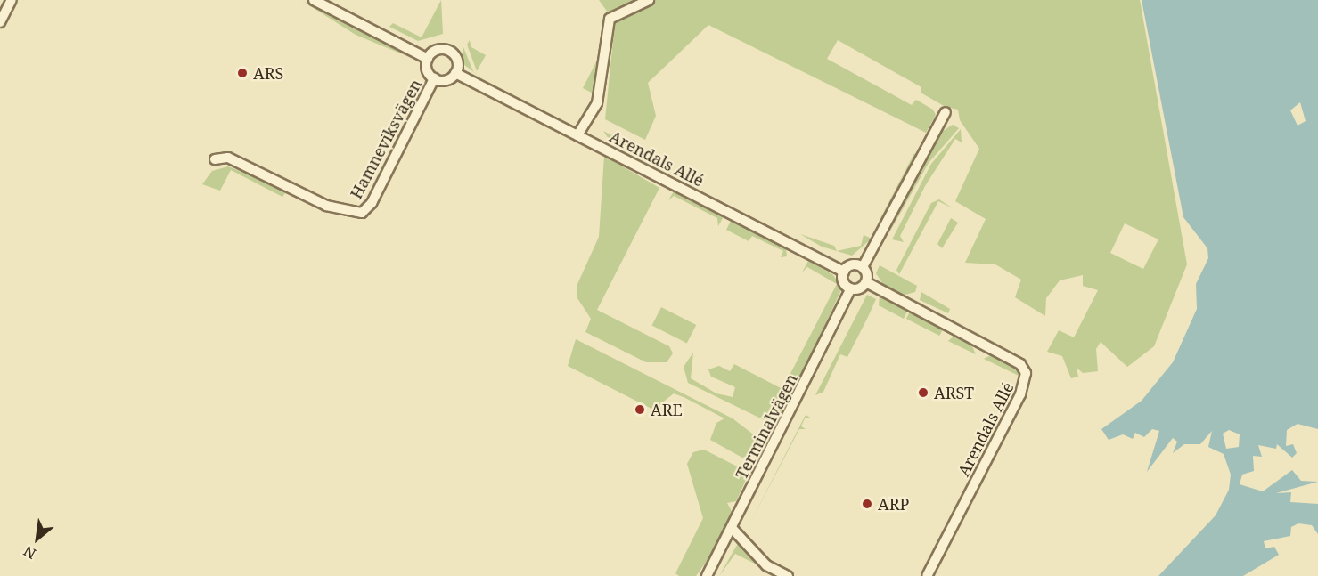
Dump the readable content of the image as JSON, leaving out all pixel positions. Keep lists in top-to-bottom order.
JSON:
{
  "streets": {
    "street": ["Hamneviksvägen", "Arendals Allé", "Terminalvägen"]
  },
  "crossings": [
    ["Hamneviksvägen", "Arendals Allé"],
    ["Arendals Allé", "Terminalvägen"]
  ],
  "places": [
    "ARS",
    "ARST",
    "ARE",
    "ARP"
  ],
  "north": "bottom left"
}
